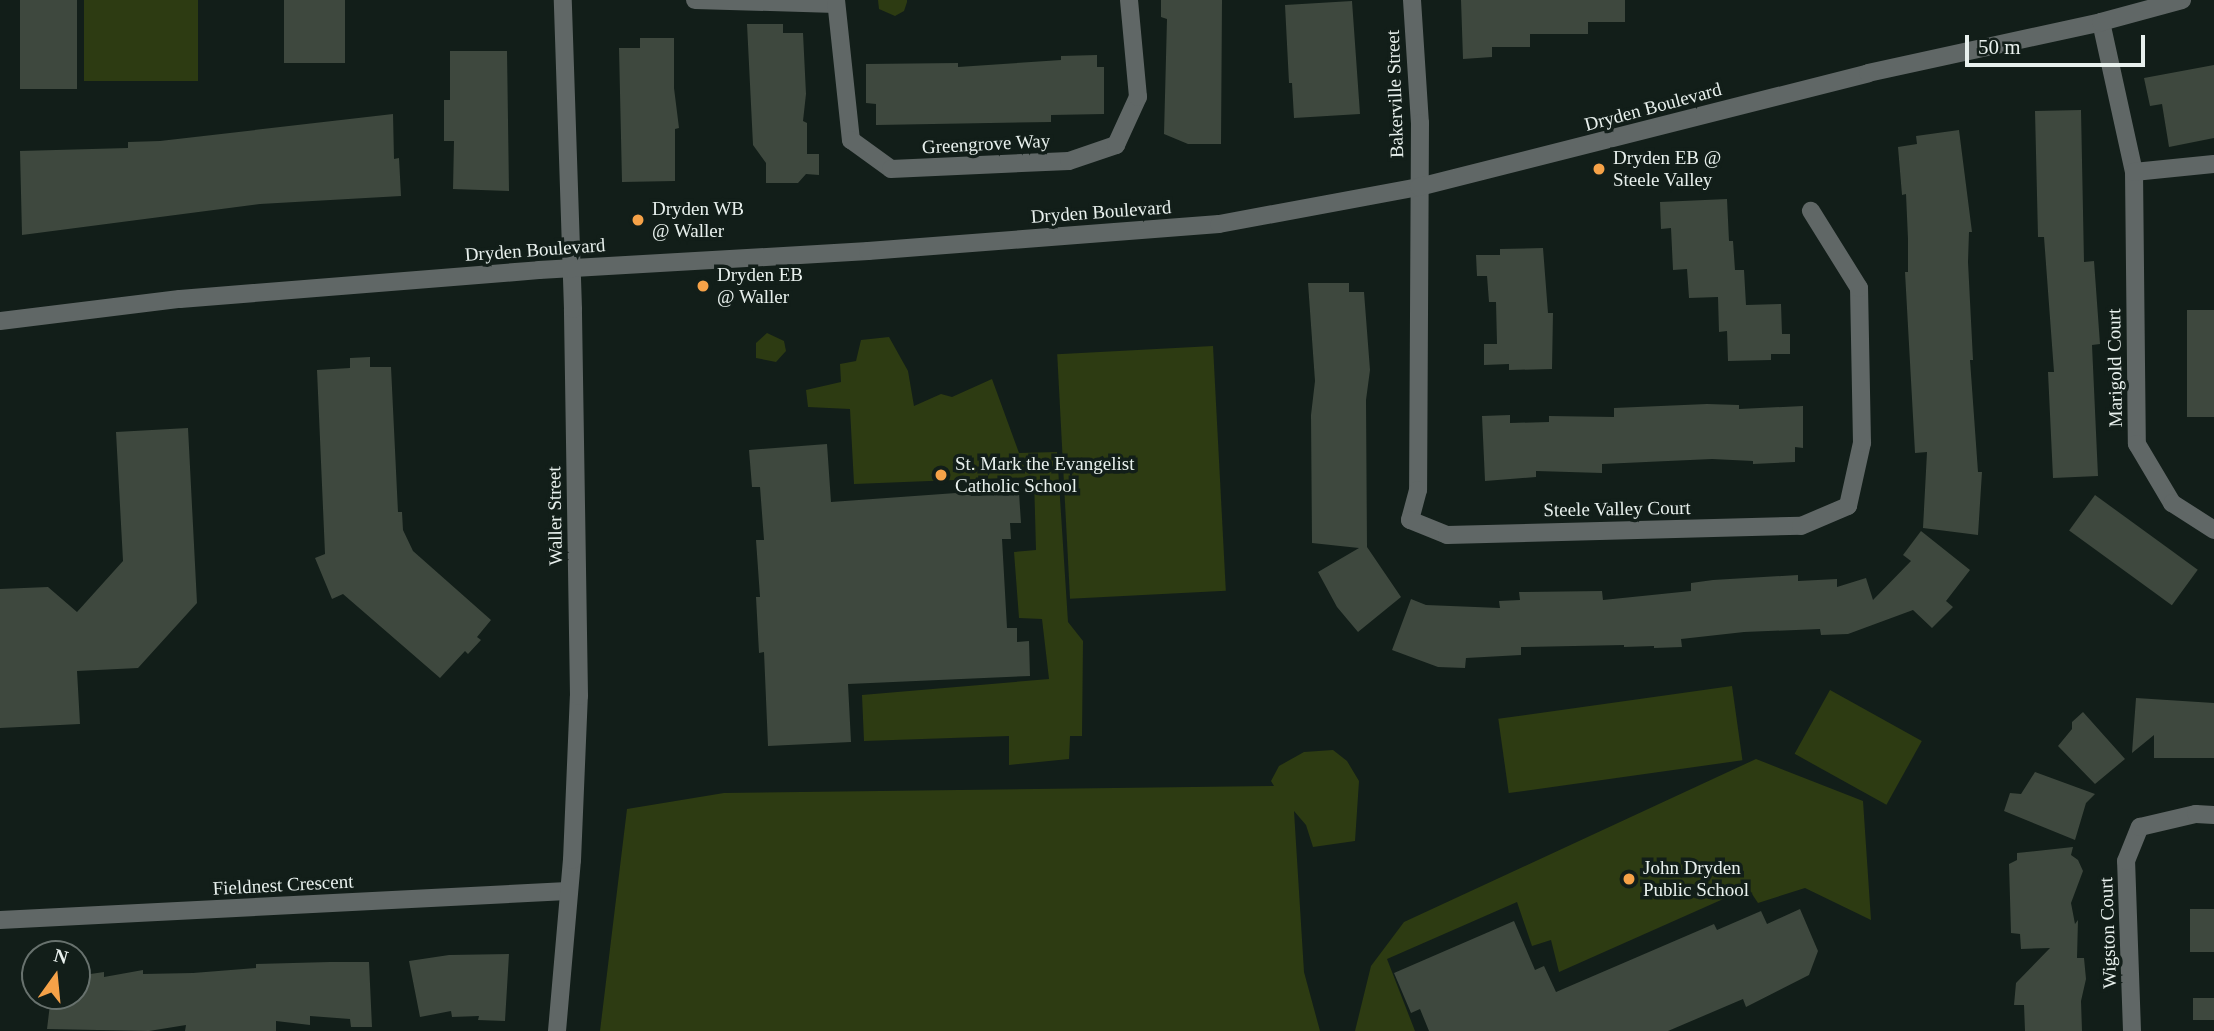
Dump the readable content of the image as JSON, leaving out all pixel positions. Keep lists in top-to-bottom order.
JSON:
{
  "streets": {
    "street": [
      "Bakerville Street",
      "Dryden Boulevard",
      "Greengrove Way",
      "Marigold Court",
      "Steele Valley Court",
      "Waller Street",
      "Fieldnest Crescent",
      "Wigston Court"
    ]
  },
  "crossings": [
    ["Bakerville Street", "Dryden Boulevard"],
    ["Bakerville Street", "Steele Valley Court"],
    ["Dryden Boulevard", "Marigold Court"],
    ["Dryden Boulevard", "Steele Valley Court"],
    ["Dryden Boulevard", "Waller Street"],
    ["Waller Street", "Fieldnest Crescent"]
  ],
  "places": [
    "Dryden EB @ Steele Valley",
    "Dryden WB @ Waller",
    "Dryden EB @ Waller",
    "St. Mark the Evangelist Catholic School",
    "John Dryden Public School"
  ],
  "scale_bar": "50 m",
  "north": "top"
}
